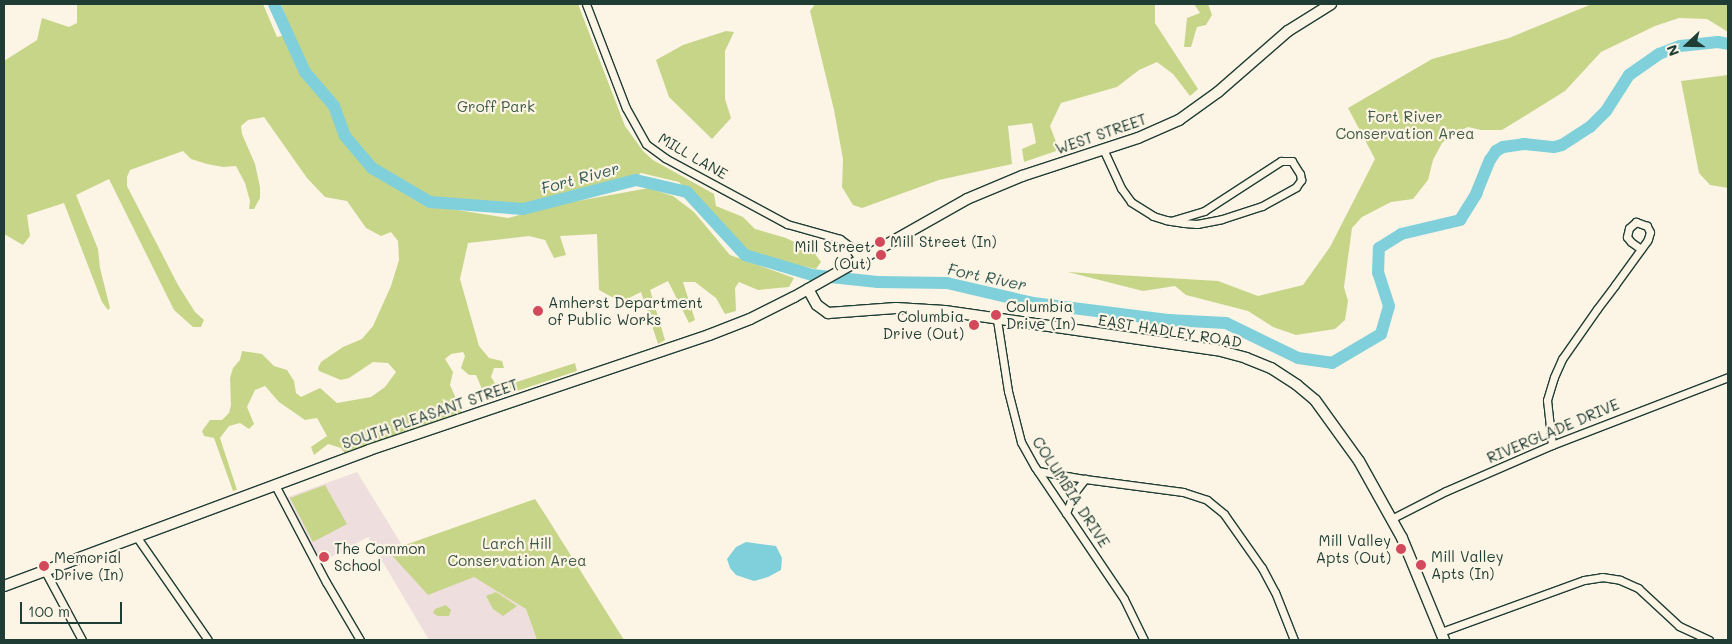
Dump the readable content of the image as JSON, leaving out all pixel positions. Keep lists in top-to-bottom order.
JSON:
{
  "streets": {
    "main road": ["WEST STREET", "EAST HADLEY ROAD", "SOUTH PLEASANT STREET"],
    "street": ["MILL LANE", "RIVERGLADE DRIVE", "COLUMBIA DRIVE"]
  },
  "crossings": [
    ["WEST STREET", "MILL LANE"],
    ["WEST STREET", "SOUTH PLEASANT STREET"],
    ["MILL LANE", "SOUTH PLEASANT STREET"],
    ["EAST HADLEY ROAD", "SOUTH PLEASANT STREET"],
    ["EAST HADLEY ROAD", "RIVERGLADE DRIVE"],
    ["EAST HADLEY ROAD", "COLUMBIA DRIVE"]
  ],
  "water": ["Fort River"],
  "parks": ["Groff Park", "Fort River Conservation Area", "Larch Hill Conservation Area"],
  "places": [
    "Mill Street (In)",
    "Mill Street (Out)",
    "Amherst Department of Public Works",
    "Columbia Drive (In)",
    "Columbia Drive (Out)",
    "Mill Valley Apts (Out)",
    "The Common School",
    "Mill Valley Apts (In)",
    "Memorial Drive (In)"
  ],
  "scale_bar": "100 m",
  "north": "left"
}
